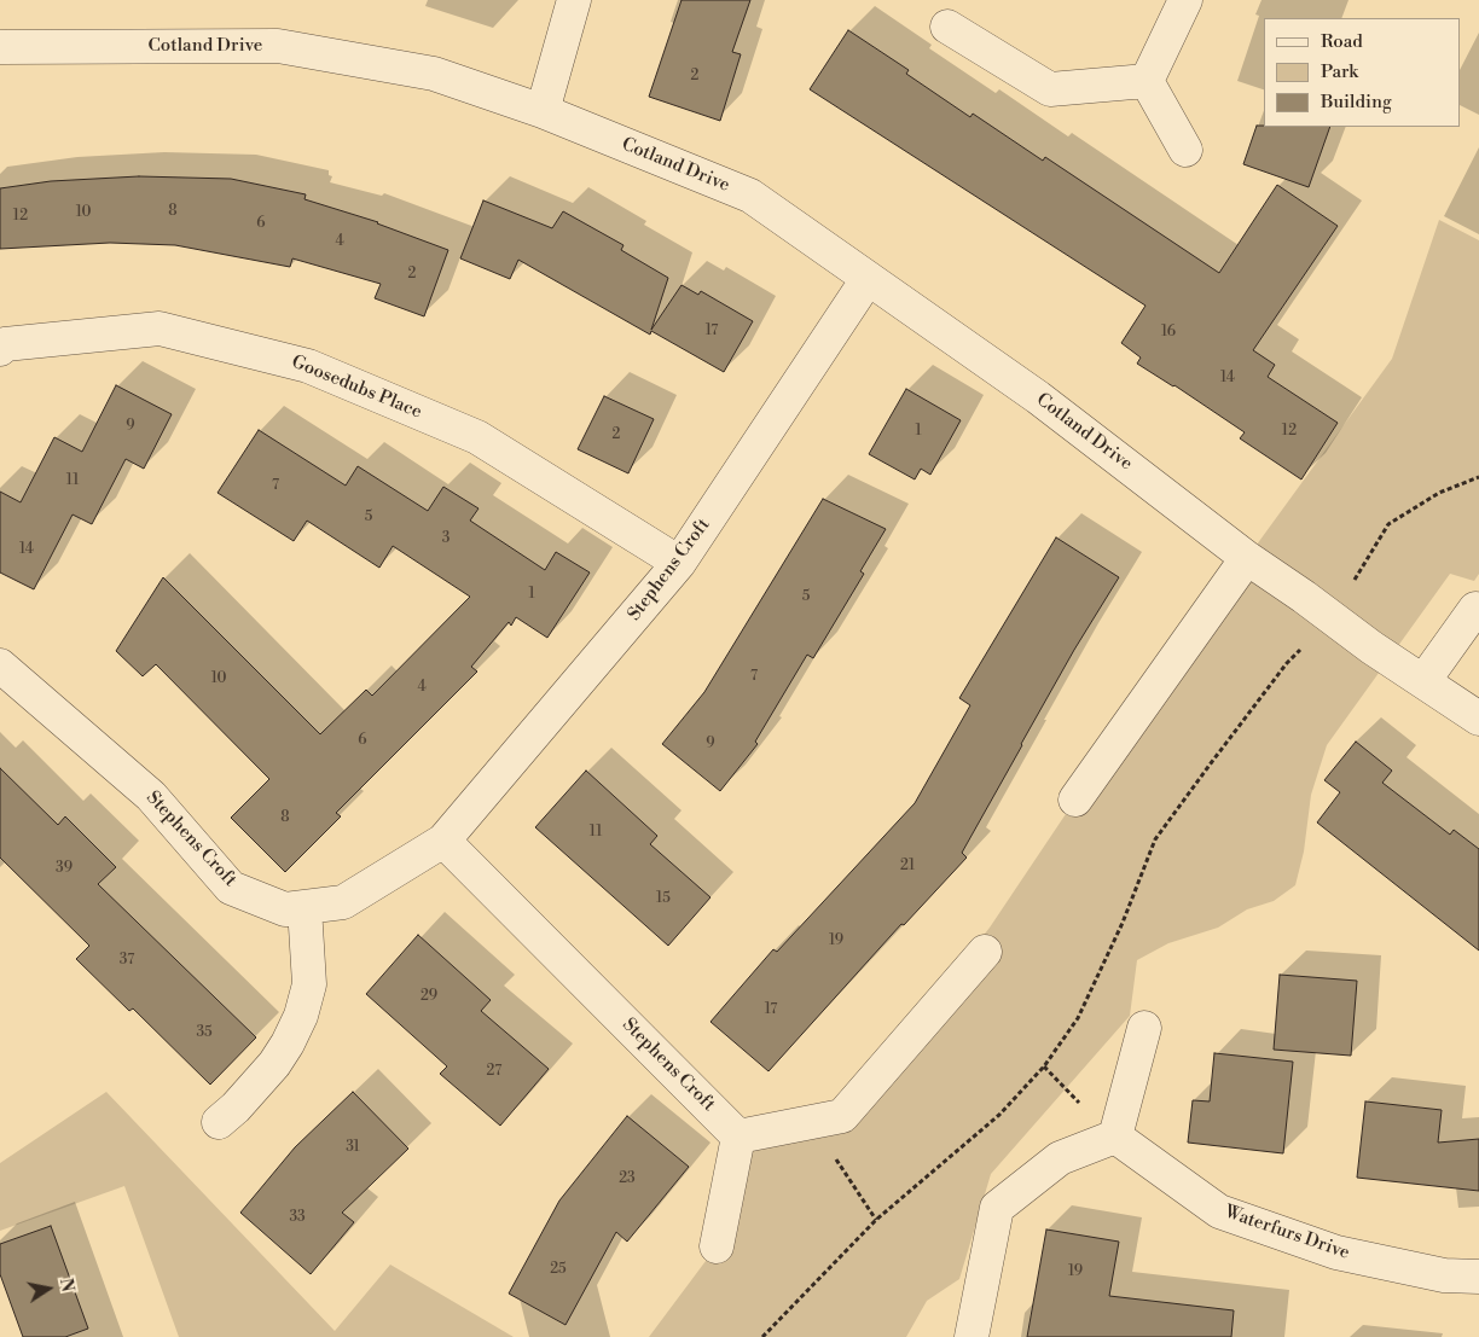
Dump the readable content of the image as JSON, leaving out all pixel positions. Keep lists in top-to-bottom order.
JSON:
{
  "streets": {
    "street": [
      "Cotland Drive",
      "Goosedubs Place",
      "Stephens Croft",
      "Waterfurs Drive"
    ]
  },
  "crossings": [
    ["Cotland Drive", "Stephens Croft"],
    ["Goosedubs Place", "Stephens Croft"]
  ],
  "house_numbers": [
    "2",
    "8",
    "10",
    "12",
    "6",
    "4",
    "2",
    "17",
    "16",
    "14",
    "9",
    "1",
    "12",
    "2",
    "11",
    "7",
    "5",
    "3",
    "14",
    "1",
    "5",
    "7",
    "10",
    "4",
    "6",
    "9",
    "8",
    "11",
    "21",
    "39",
    "15",
    "19",
    "37",
    "29",
    "17",
    "35",
    "27",
    "31",
    "23",
    "33",
    "25",
    "19"
  ],
  "legend": ["Road", "Park", "Building"],
  "north": "right"
}
